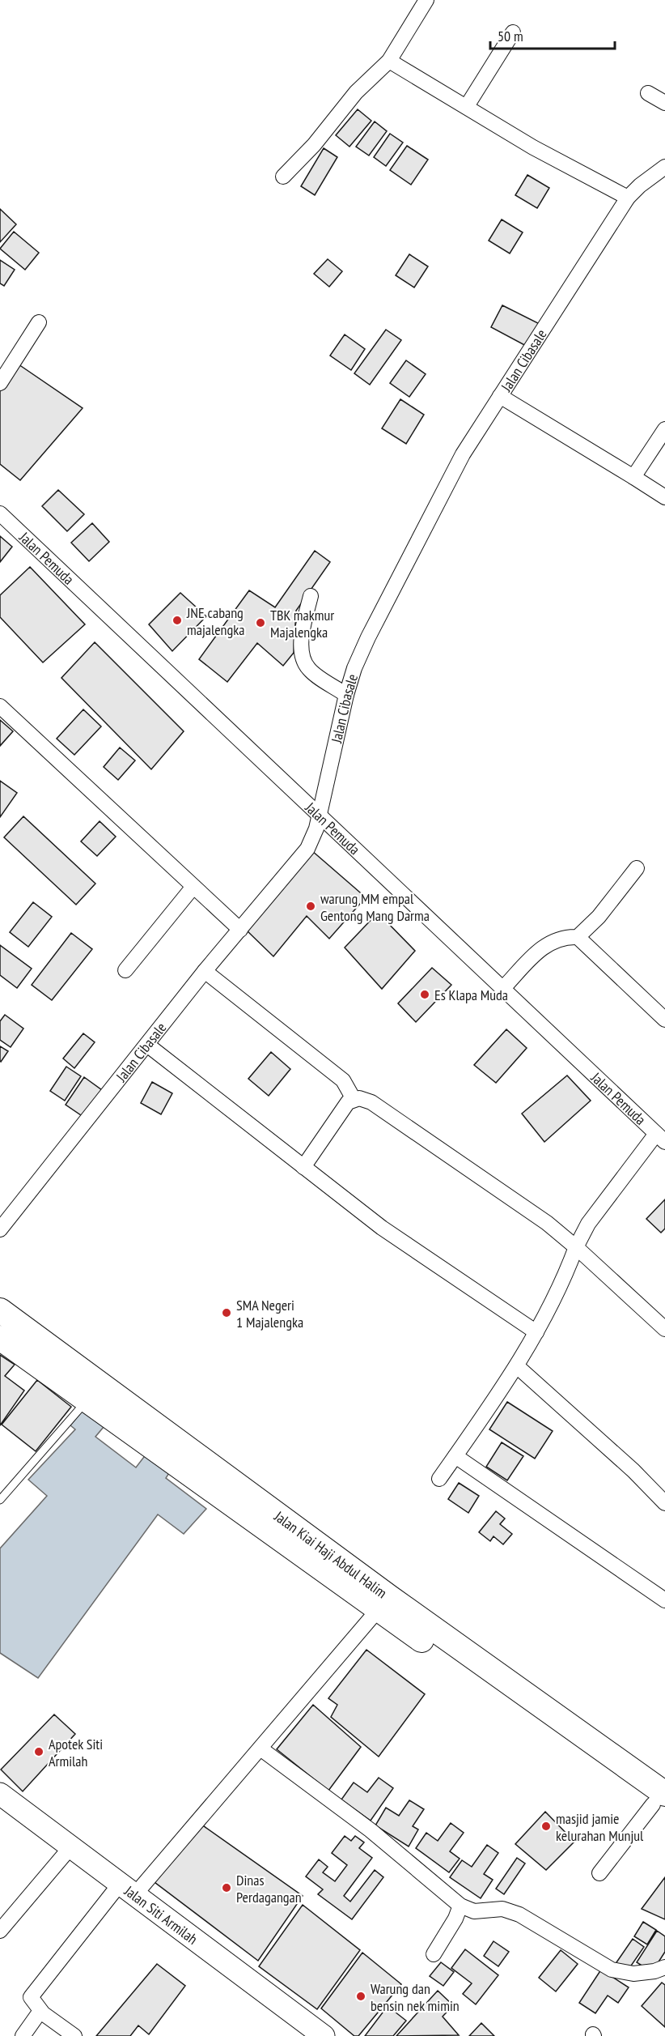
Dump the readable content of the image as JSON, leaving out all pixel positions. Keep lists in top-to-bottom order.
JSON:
{
  "streets": {
    "main road": ["Jalan Kiai Haji Abdul Halim", "Jalan Siti Armilah"],
    "street": ["Jalan Cibasale", "Jalan Pemuda"]
  },
  "crossings": [
    ["Jalan Cibasale", "Jalan Pemuda"]
  ],
  "places": [
    "JNE cabang majalengka",
    "TBK makmur Majalengka",
    "warung MM empal Gentong Mang Darma",
    "Es Klapa Muda",
    "SMA Negeri 1 Majalengka",
    "Apotek Siti Armilah",
    "masjid jamie kelurahan Munjul",
    "Dinas Perdagangan",
    "Warung dan bensin nek mimin"
  ],
  "scale_bar": "50 m"
}
